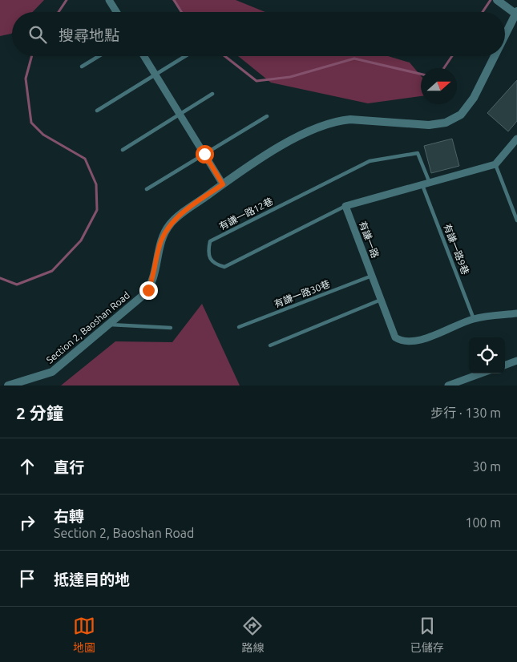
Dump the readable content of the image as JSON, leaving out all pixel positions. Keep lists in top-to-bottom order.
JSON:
{
  "streets": {
    "street": ["有謙一路", "Section 2, Baoshan Road"],
    "lane": ["有謙一路12巷", "有謙一路9巷", "有謙一路30巷"]
  },
  "crossings": [
    ["有謙一路12巷", "有謙一路"],
    ["有謙一路12巷", "有謙一路9巷"],
    ["有謙一路", "有謙一路9巷"],
    ["有謙一路", "有謙一路30巷"]
  ],
  "north": "right",
  "page": {
    "search": "搜尋地點",
    "heading": ["2 分鐘", "步行 · 130 m"],
    "list": [
      ["直行", "30 m"],
      ["右轉", "Section 2, Baoshan Road", "100 m"],
      "抵達目的地"
    ],
    "nav": ["地圖", "路線", "已儲存"]
  }
}
